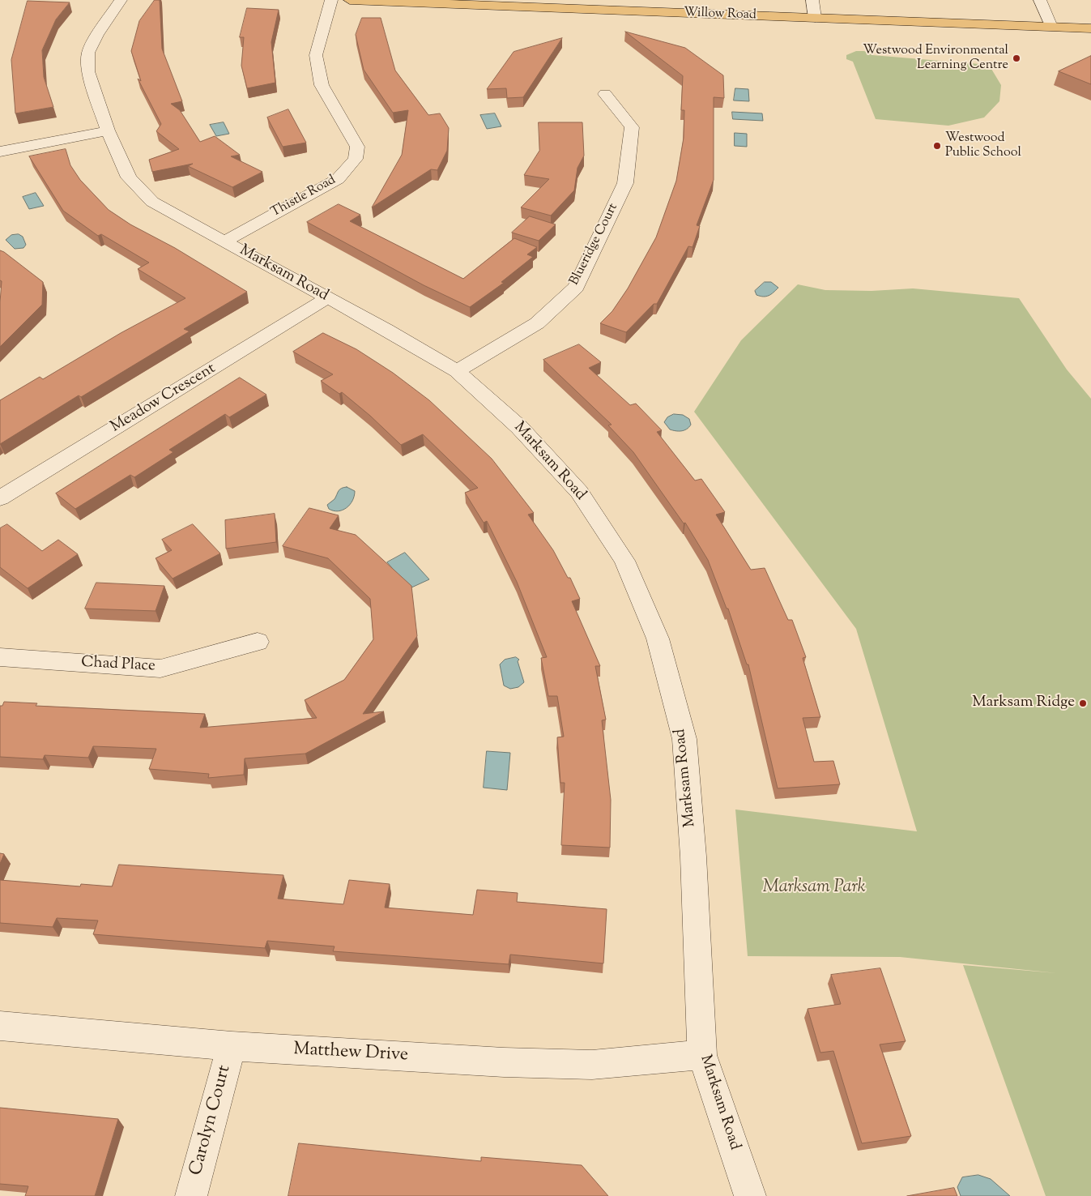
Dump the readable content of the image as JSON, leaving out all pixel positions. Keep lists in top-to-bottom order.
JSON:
{
  "streets": {
    "main road": ["Willow Road"],
    "street": [
      "Thistle Road",
      "Blueridge Court",
      "Marksam Road",
      "Meadow Crescent",
      "Chad Place",
      "Matthew Drive",
      "Carolyn Court"
    ]
  },
  "crossings": [
    ["Thistle Road", "Marksam Road"],
    ["Blueridge Court", "Marksam Road"],
    ["Marksam Road", "Meadow Crescent"],
    ["Marksam Road", "Matthew Drive"],
    ["Matthew Drive", "Carolyn Court"]
  ],
  "parks": ["Marksam Park"],
  "places": ["Westwood Environmental Learning Centre", "Westwood Public School", "Marksam Ridge"]
}
